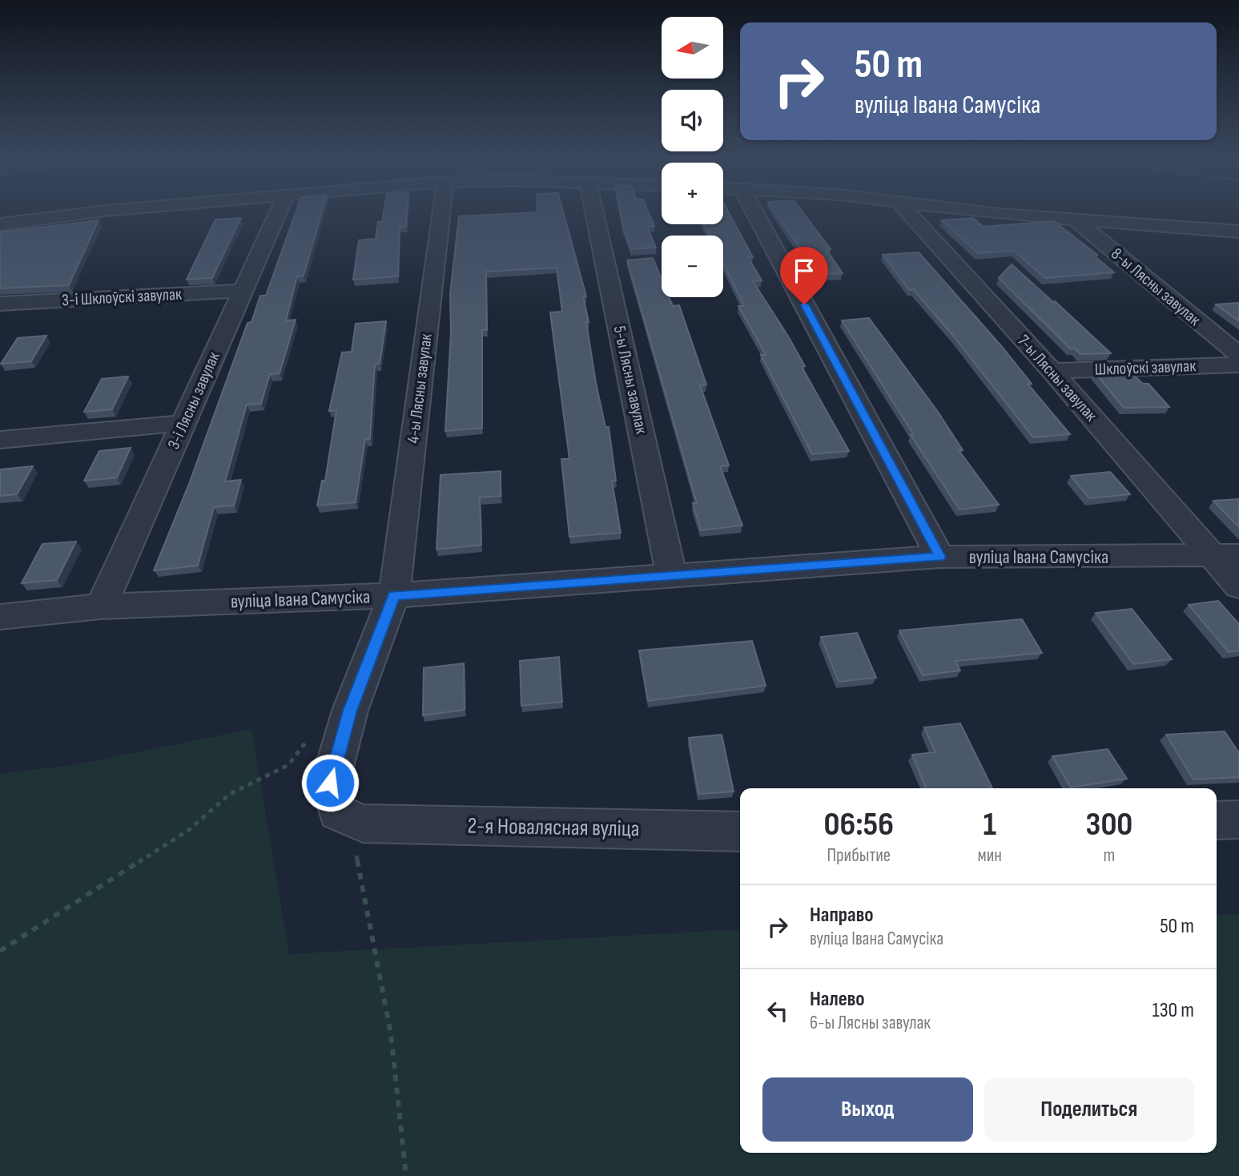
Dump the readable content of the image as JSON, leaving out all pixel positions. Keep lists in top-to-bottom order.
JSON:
{
  "streets": {
    "street": [
      "8-ы Лясны завулак",
      "3-і Шклоўскі завулак",
      "Шклоўскі завулак",
      "7-ы Лясны завулак",
      "5-ы Лясны завулак",
      "4-ы Лясны завулак",
      "3-і Лясны завулак",
      "вуліца Івана Самусіка",
      "2-я Новалясная вуліца"
    ]
  },
  "crossings": [
    ["3-і Шклоўскі завулак", "3-і Лясны завулак"],
    ["Шклоўскі завулак", "7-ы Лясны завулак"],
    ["7-ы Лясны завулак", "вуліца Івана Самусіка"],
    ["5-ы Лясны завулак", "вуліца Івана Самусіка"],
    ["4-ы Лясны завулак", "вуліца Івана Самусіка"],
    ["4-ы Лясны завулак", "2-я Новалясная вуліца"],
    ["3-і Лясны завулак", "вуліца Івана Самусіка"]
  ],
  "north": "left",
  "page": {
    "map_buttons": ["+", "−"],
    "turn": ["50 m", "вуліца Івана Самусіка"],
    "eta": [
      "06:56",
      "Прибытие",
      "1",
      "мин",
      "300",
      "m"
    ],
    "list": [
      {
        "name": "Направо",
        "note": "вуліца Івана Самусіка",
        "value": "50 m"
      },
      {
        "name": "Налево",
        "note": "6-ы Лясны завулак",
        "value": "130 m"
      }
    ],
    "buttons": ["Выход", "Поделиться"]
  }
}
